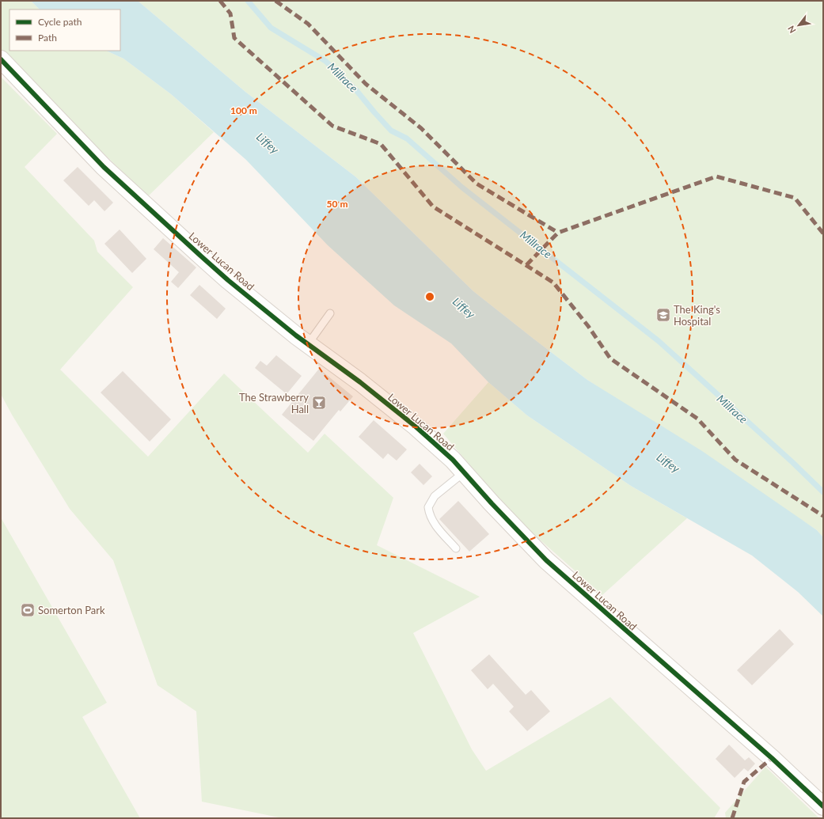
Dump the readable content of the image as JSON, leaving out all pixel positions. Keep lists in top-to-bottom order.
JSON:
{
  "streets": {
    "street": ["Lower Lucan Road"]
  },
  "water": ["Millrace", "Liffey"],
  "places": {
    "school or university": ["The King's Hospital"],
    "bar": ["The Strawberry Hall"],
    "sports": ["Somerton Park"]
  },
  "legend": ["Cycle path", "Path"],
  "north": "bottom left",
  "rings": ["100 m", "50 m"]
}
